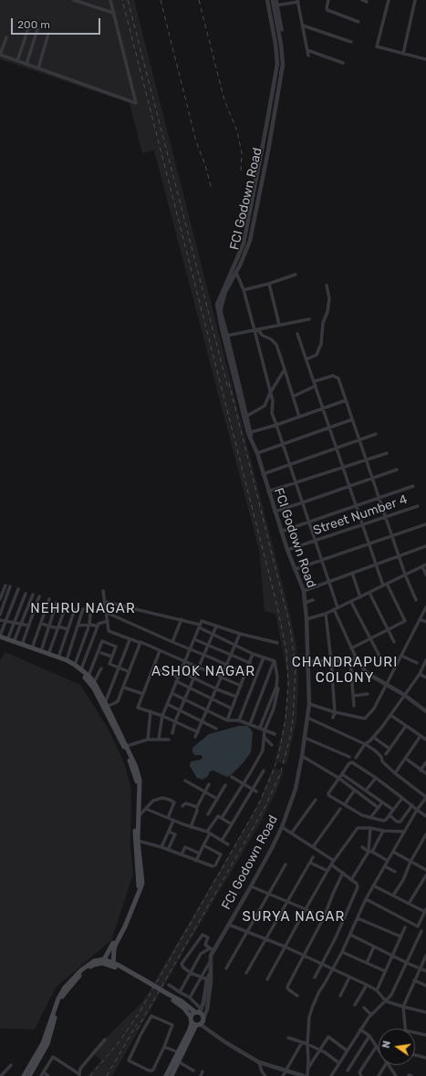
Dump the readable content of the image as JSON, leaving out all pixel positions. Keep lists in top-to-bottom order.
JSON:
{
  "streets": {
    "street": ["FCI Godown Road", "Street Number 4"]
  },
  "crossings": [
    ["FCI Godown Road", "Street Number 4"]
  ],
  "districts": [
    "NEHRU NAGAR",
    "CHANDRAPURI COLONY",
    "ASHOK NAGAR",
    "SURYA NAGAR"
  ],
  "scale_bar": "200 m",
  "north": "left"
}
